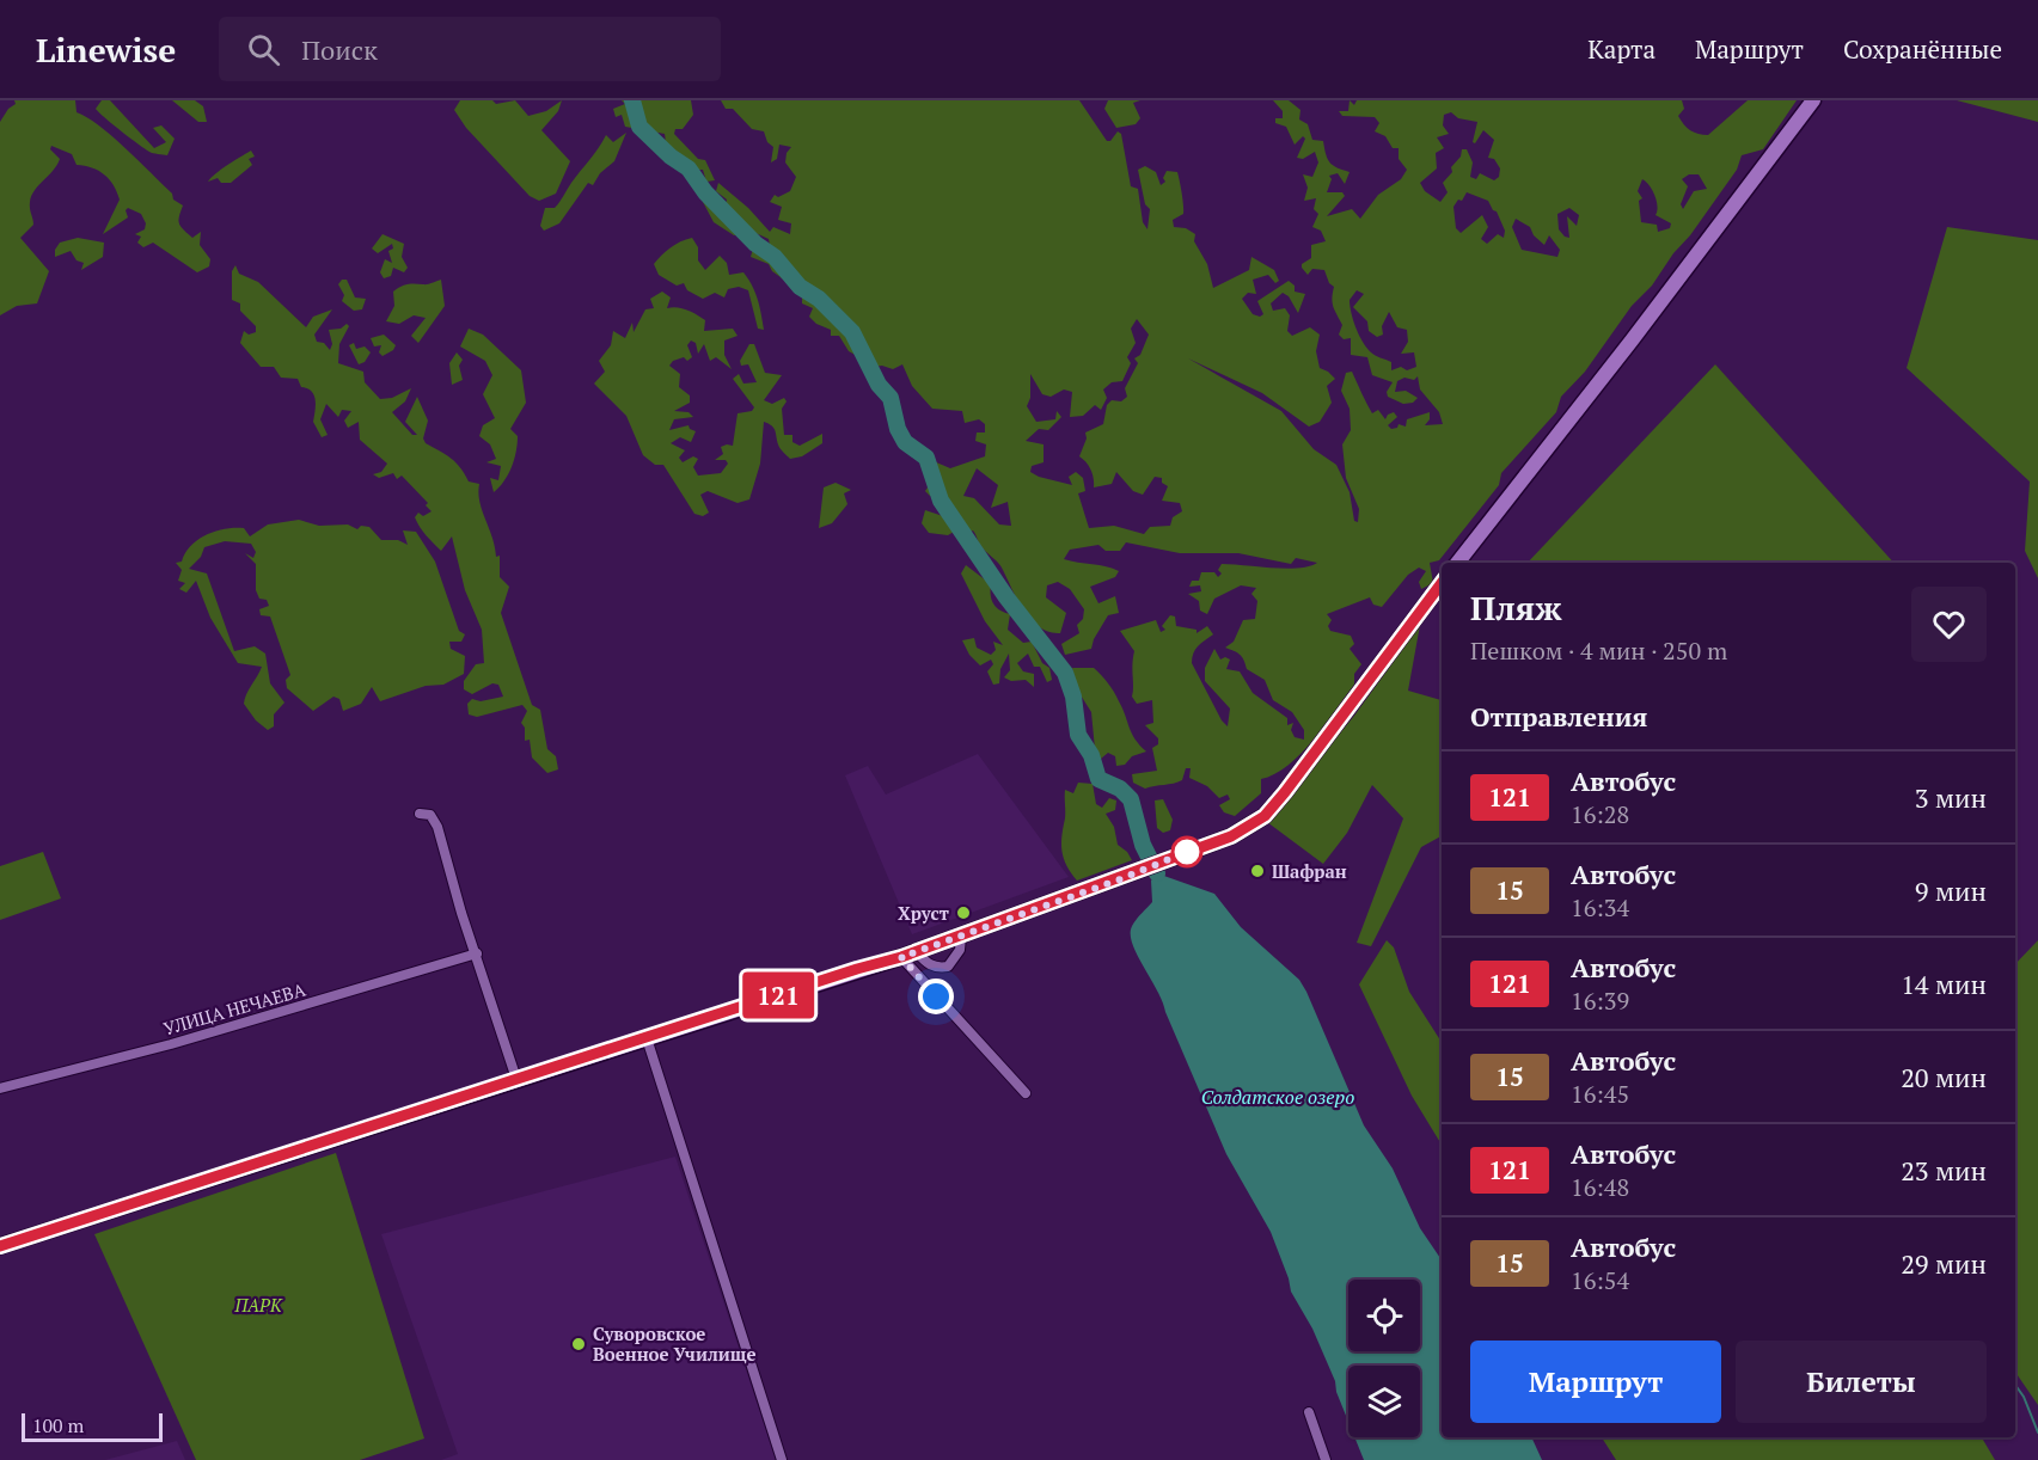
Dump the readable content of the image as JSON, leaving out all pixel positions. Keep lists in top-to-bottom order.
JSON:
{
  "streets": {
    "street": ["УЛИЦА НЕЧАЕВА"]
  },
  "water": ["Солдатское озеро"],
  "parks": ["ПАРК"],
  "places": ["Шафран", "Хруст", "Суворовское Военное Училище"],
  "lines": ["bus line 121"],
  "scale_bar": "100 m",
  "page": {
    "header": "Linewise",
    "search": "Поиск",
    "nav": ["Карта", "Маршрут", "Сохранённые"],
    "on_map": "121",
    "heading": [
      ["Пляж", "Пешком · 4 мин · 250 m"],
      "Отправления"
    ],
    "list": [
      {
        "mark": "121",
        "name": "Автобус",
        "note": "16:28",
        "value": "3 мин"
      },
      {
        "mark": "15",
        "name": "Автобус",
        "note": "16:34",
        "value": "9 мин"
      },
      {
        "mark": "121",
        "name": "Автобус",
        "note": "16:39",
        "value": "14 мин"
      },
      {
        "mark": "15",
        "name": "Автобус",
        "note": "16:45",
        "value": "20 мин"
      },
      {
        "mark": "121",
        "name": "Автобус",
        "note": "16:48",
        "value": "23 мин"
      },
      {
        "mark": "15",
        "name": "Автобус",
        "note": "16:54",
        "value": "29 мин"
      }
    ],
    "buttons": ["Маршрут", "Билеты"],
    "scale": "100 m"
  }
}
